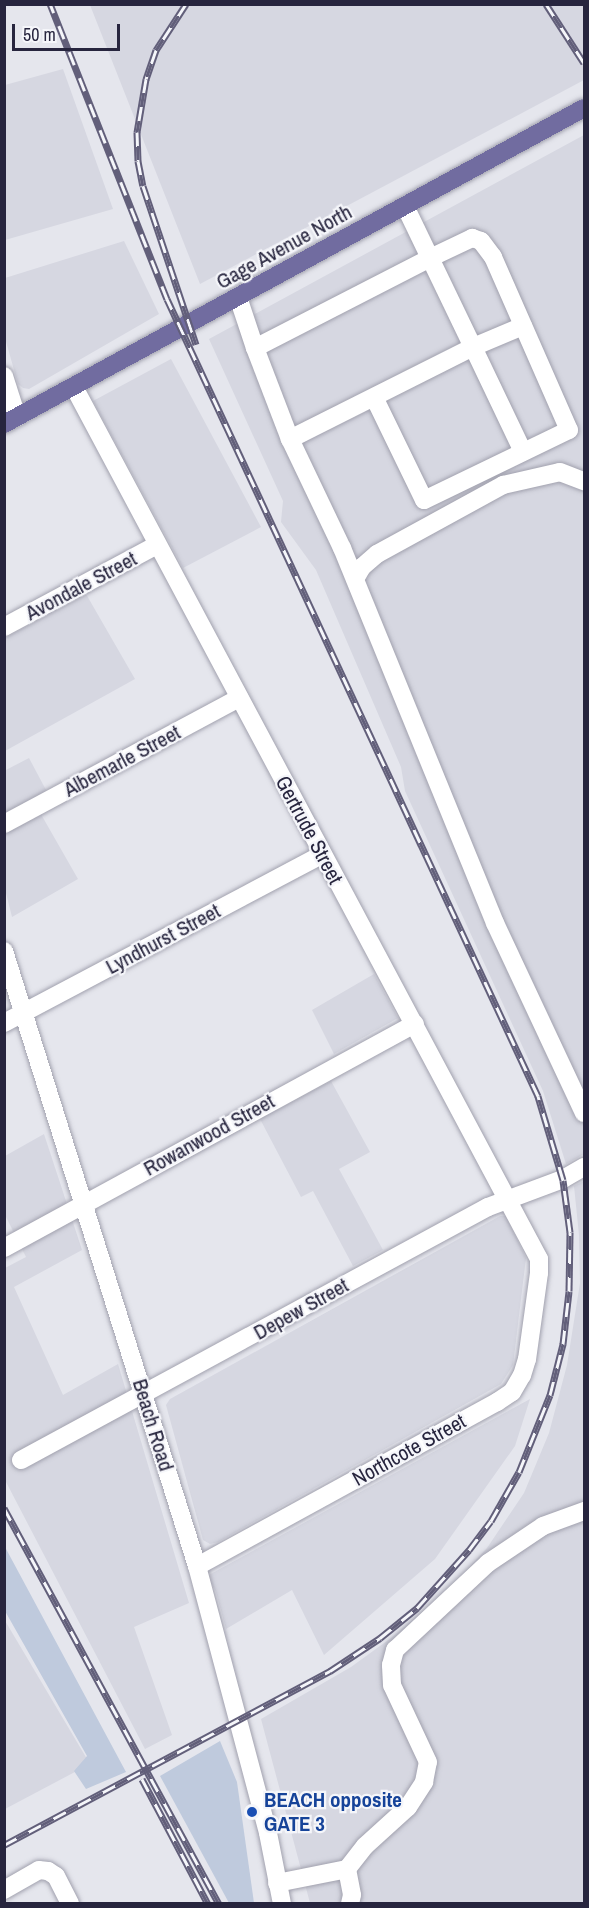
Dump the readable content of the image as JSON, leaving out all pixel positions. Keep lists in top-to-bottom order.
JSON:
{
  "streets": {
    "main road": ["Gage Avenue North"],
    "street": [
      "Avondale Street",
      "Albemarle Street",
      "Gertrude Street",
      "Lyndhurst Street",
      "Rowanwood Street",
      "Depew Street",
      "Beach Road",
      "Northcote Street"
    ]
  },
  "crossings": [
    ["Gage Avenue North", "Gertrude Street"],
    ["Avondale Street", "Gertrude Street"],
    ["Albemarle Street", "Gertrude Street"],
    ["Gertrude Street", "Lyndhurst Street"],
    ["Gertrude Street", "Rowanwood Street"],
    ["Gertrude Street", "Depew Street"],
    ["Gertrude Street", "Northcote Street"],
    ["Lyndhurst Street", "Beach Road"],
    ["Rowanwood Street", "Beach Road"],
    ["Depew Street", "Beach Road"],
    ["Beach Road", "Northcote Street"]
  ],
  "places": ["BEACH opposite GATE 3"],
  "scale_bar": "50 m"
}
